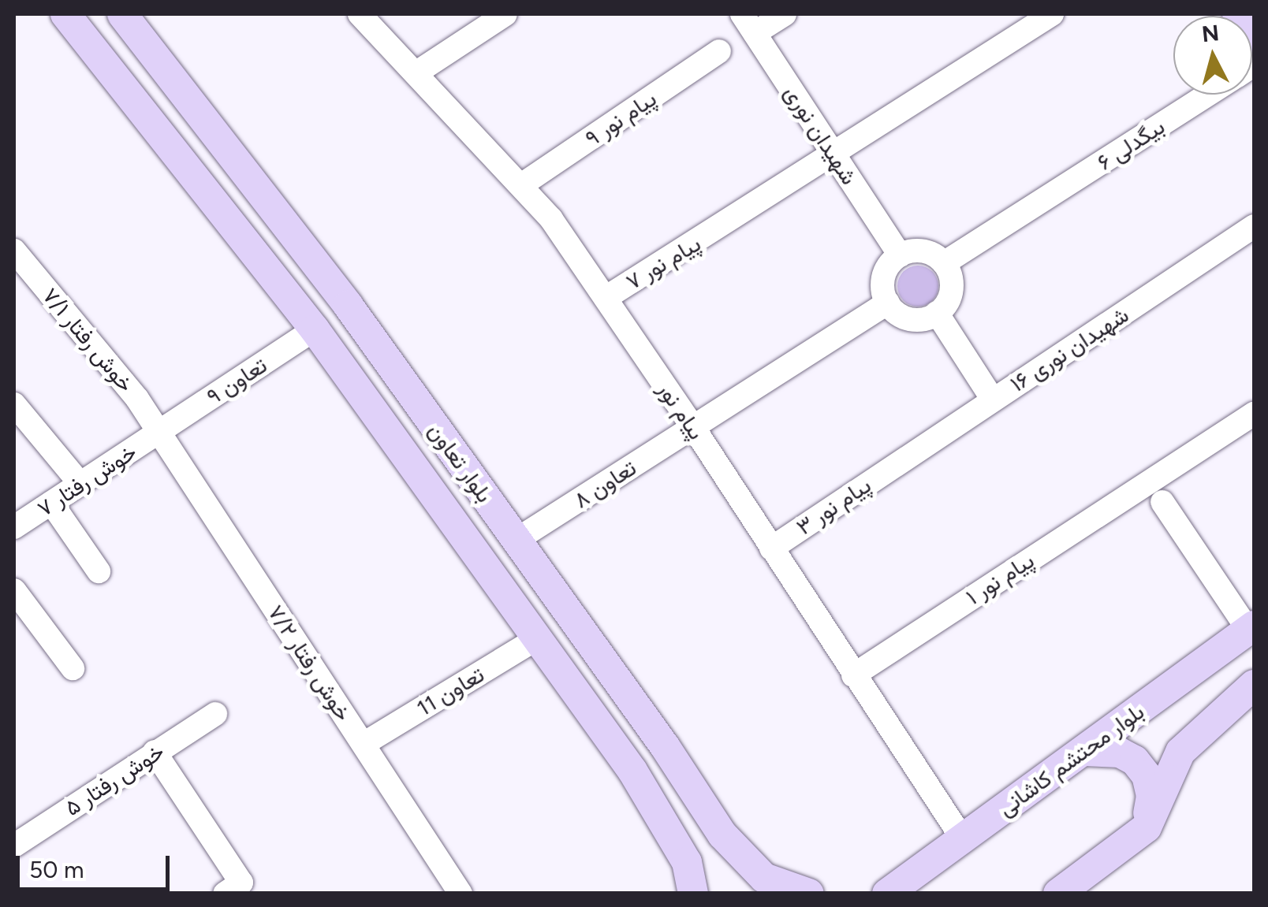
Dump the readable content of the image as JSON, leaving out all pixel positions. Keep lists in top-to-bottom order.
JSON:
{
  "streets": {
    "main road": ["بلوار تعاون", "بلوار محتشم کاشانی"],
    "street": [
      "پیام نور ۹",
      "شهیدان نوری",
      "بیگدلی ۶",
      "پیام نور ۷",
      "خوش رفتار ۷/۱",
      "شهیدان نوری ۱۶",
      "تعاون ۹",
      "پیام نور",
      "خوش رفتار ۷",
      "تعاون ۸",
      "پیام نور ۳",
      "پیام نور ۱",
      "خوش رفتار ۷/۲",
      "تعاون 11",
      "خوش رفتار ۵"
    ]
  },
  "crossings": [
    ["پیام نور ۹", "پیام نور"],
    ["شهیدان نوری", "بیگدلی ۶"],
    ["شهیدان نوری", "پیام نور ۷"],
    ["شهیدان نوری", "تعاون ۸"],
    ["بیگدلی ۶", "تعاون ۸"],
    ["پیام نور ۷", "پیام نور"],
    ["خوش رفتار ۷/۱", "تعاون ۹"],
    ["خوش رفتار ۷/۱", "خوش رفتار ۷"],
    ["خوش رفتار ۷/۱", "خوش رفتار ۷/۲"],
    ["شهیدان نوری ۱۶", "پیام نور ۳"],
    ["تعاون ۹", "بلوار تعاون"],
    ["تعاون ۹", "خوش رفتار ۷"],
    ["تعاون ۹", "خوش رفتار ۷/۲"],
    ["پیام نور", "تعاون ۸"],
    ["پیام نور", "پیام نور ۳"],
    ["پیام نور", "پیام نور ۱"],
    ["پیام نور", "بلوار محتشم کاشانی"],
    ["بلوار تعاون", "تعاون ۸"],
    ["بلوار تعاون", "تعاون 11"],
    ["خوش رفتار ۷", "خوش رفتار ۷/۲"],
    ["خوش رفتار ۷/۲", "تعاون 11"]
  ],
  "scale_bar": "50 m",
  "north": "top"
}
